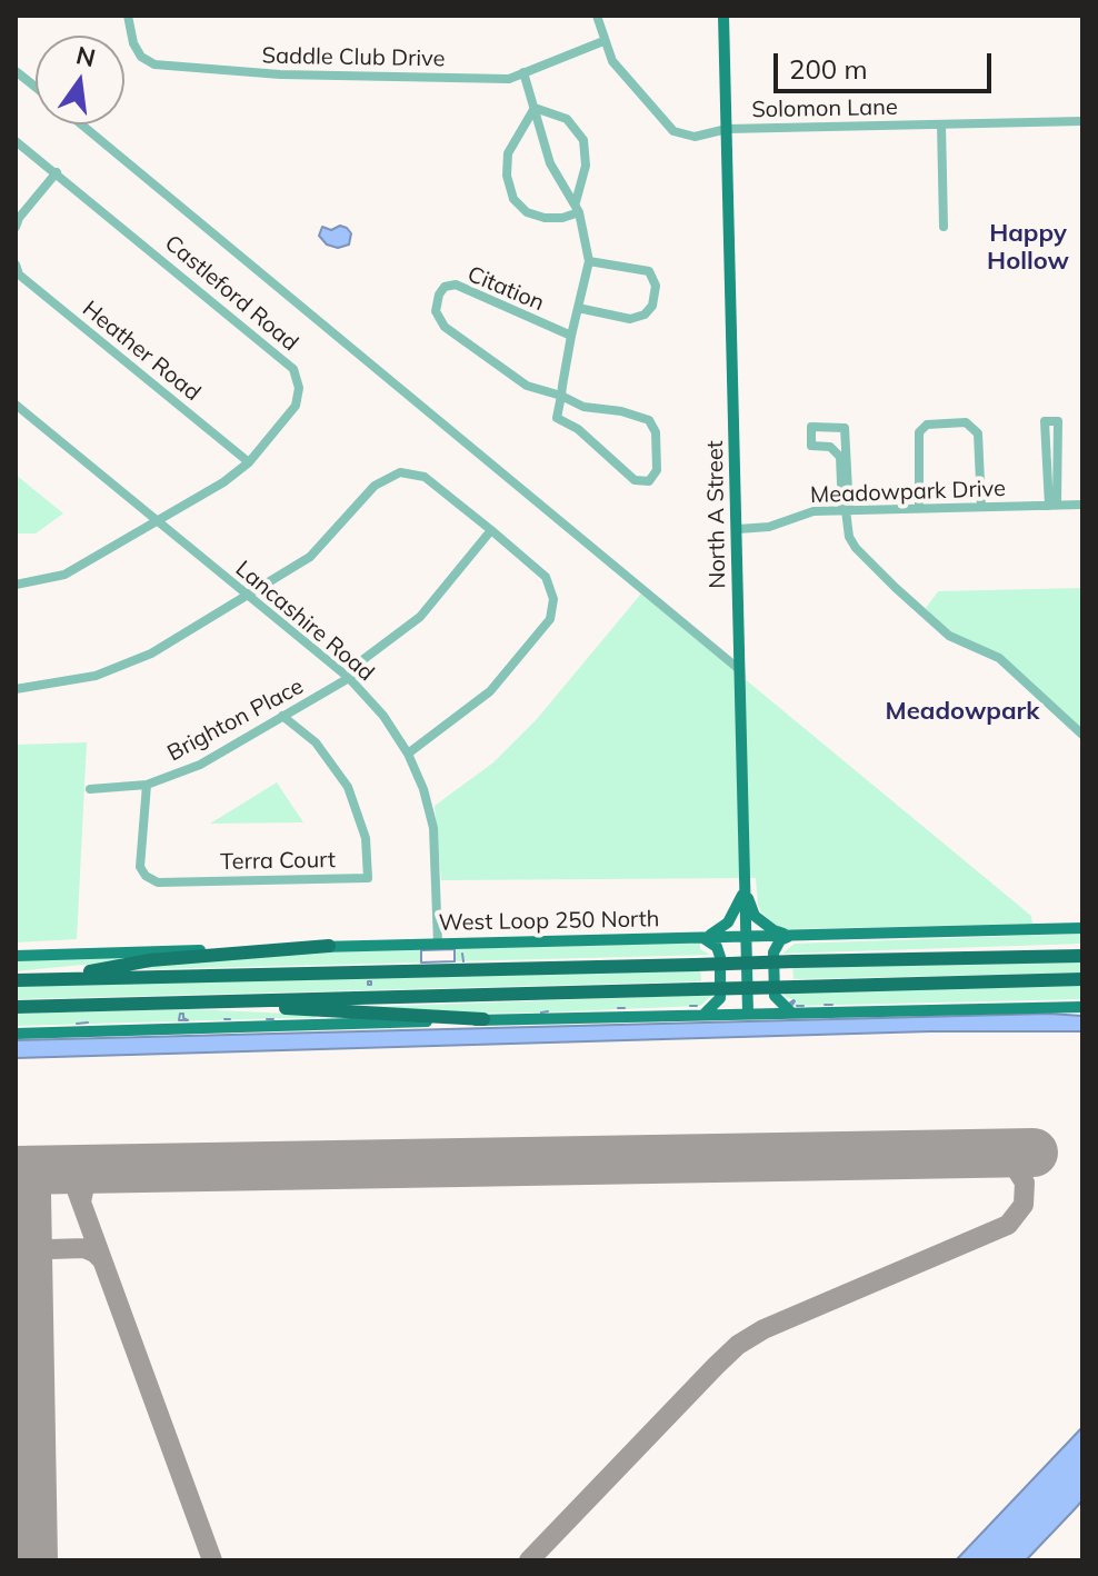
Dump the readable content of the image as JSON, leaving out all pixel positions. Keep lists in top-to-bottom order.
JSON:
{
  "streets": {
    "main road": ["North A Street", "West Loop 250 North"],
    "street": [
      "Saddle Club Drive",
      "Solomon Lane",
      "Citation",
      "Castleford Road",
      "Heather Road",
      "Meadowpark Drive",
      "Lancashire Road",
      "Brighton Place",
      "Terra Court"
    ]
  },
  "crossings": [
    ["Solomon Lane", "North A Street"],
    ["Castleford Road", "Heather Road"],
    ["Castleford Road", "Lancashire Road"],
    ["Meadowpark Drive", "North A Street"],
    ["North A Street", "West Loop 250 North"],
    ["Lancashire Road", "Brighton Place"],
    ["Lancashire Road", "West Loop 250 North"],
    ["Brighton Place", "Terra Court"]
  ],
  "districts": ["Happy Hollow", "Meadowpark"],
  "scale_bar": "200 m",
  "north": "top"
}
